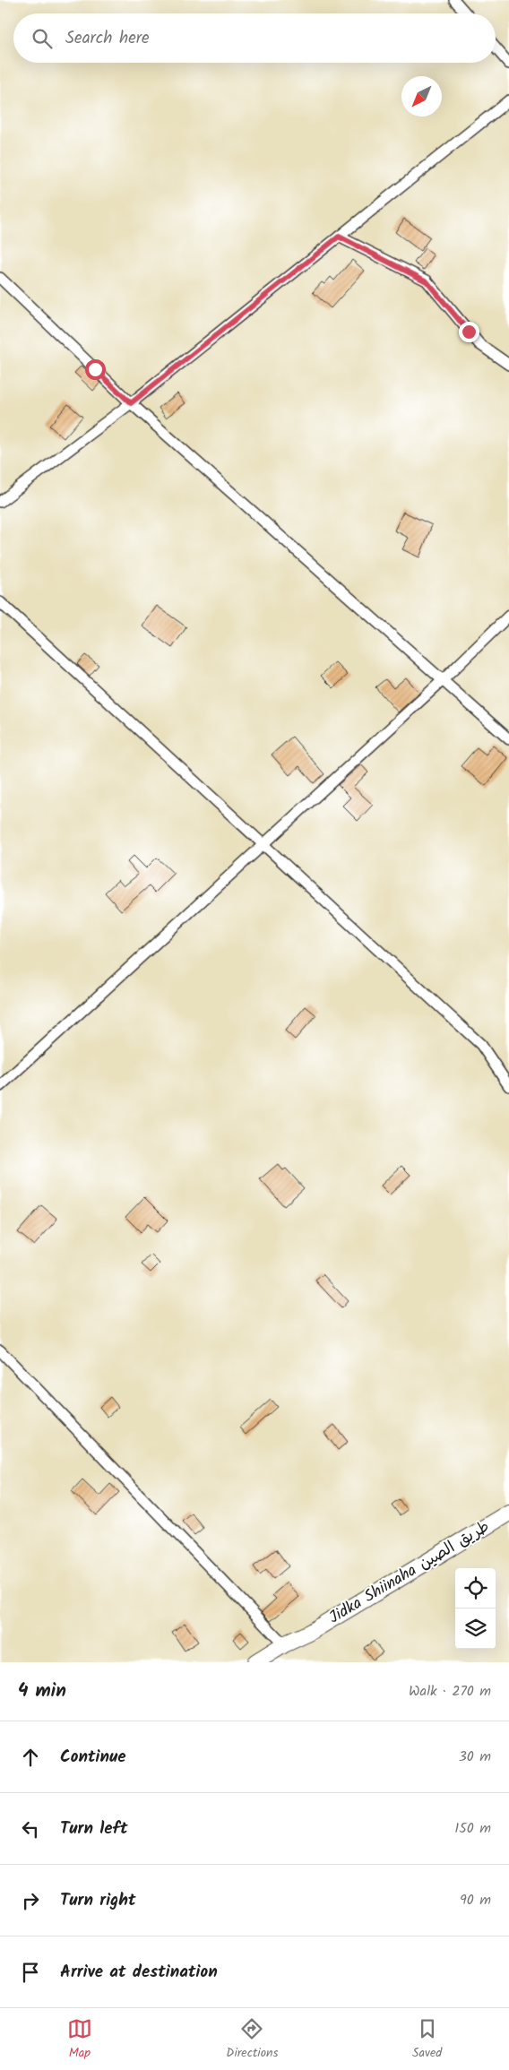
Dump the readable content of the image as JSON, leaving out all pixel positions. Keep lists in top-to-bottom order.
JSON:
{
  "streets": {
    "main road": ["Jidka Shiinaha طريق الصين"]
  },
  "north": "bottom left",
  "page": {
    "search": "Search here",
    "heading": ["4 min", "Walk · 270 m"],
    "list": [
      ["Continue", "30 m"],
      ["Turn left", "150 m"],
      ["Turn right", "90 m"],
      "Arrive at destination"
    ],
    "nav": ["Map", "Directions", "Saved"]
  }
}
